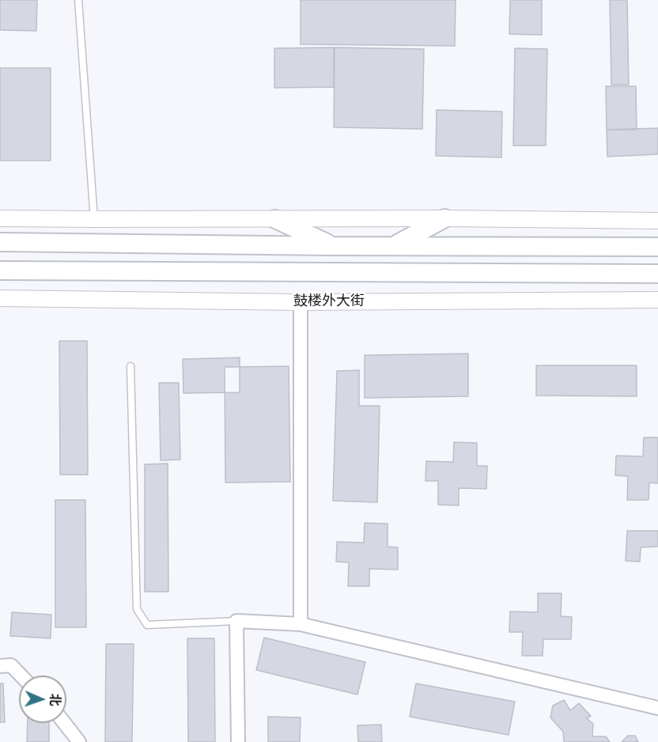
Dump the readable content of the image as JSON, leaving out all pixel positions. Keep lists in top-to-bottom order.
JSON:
{
  "streets": {
    "main road": ["鼓楼外大街"]
  },
  "north": "right"
}
